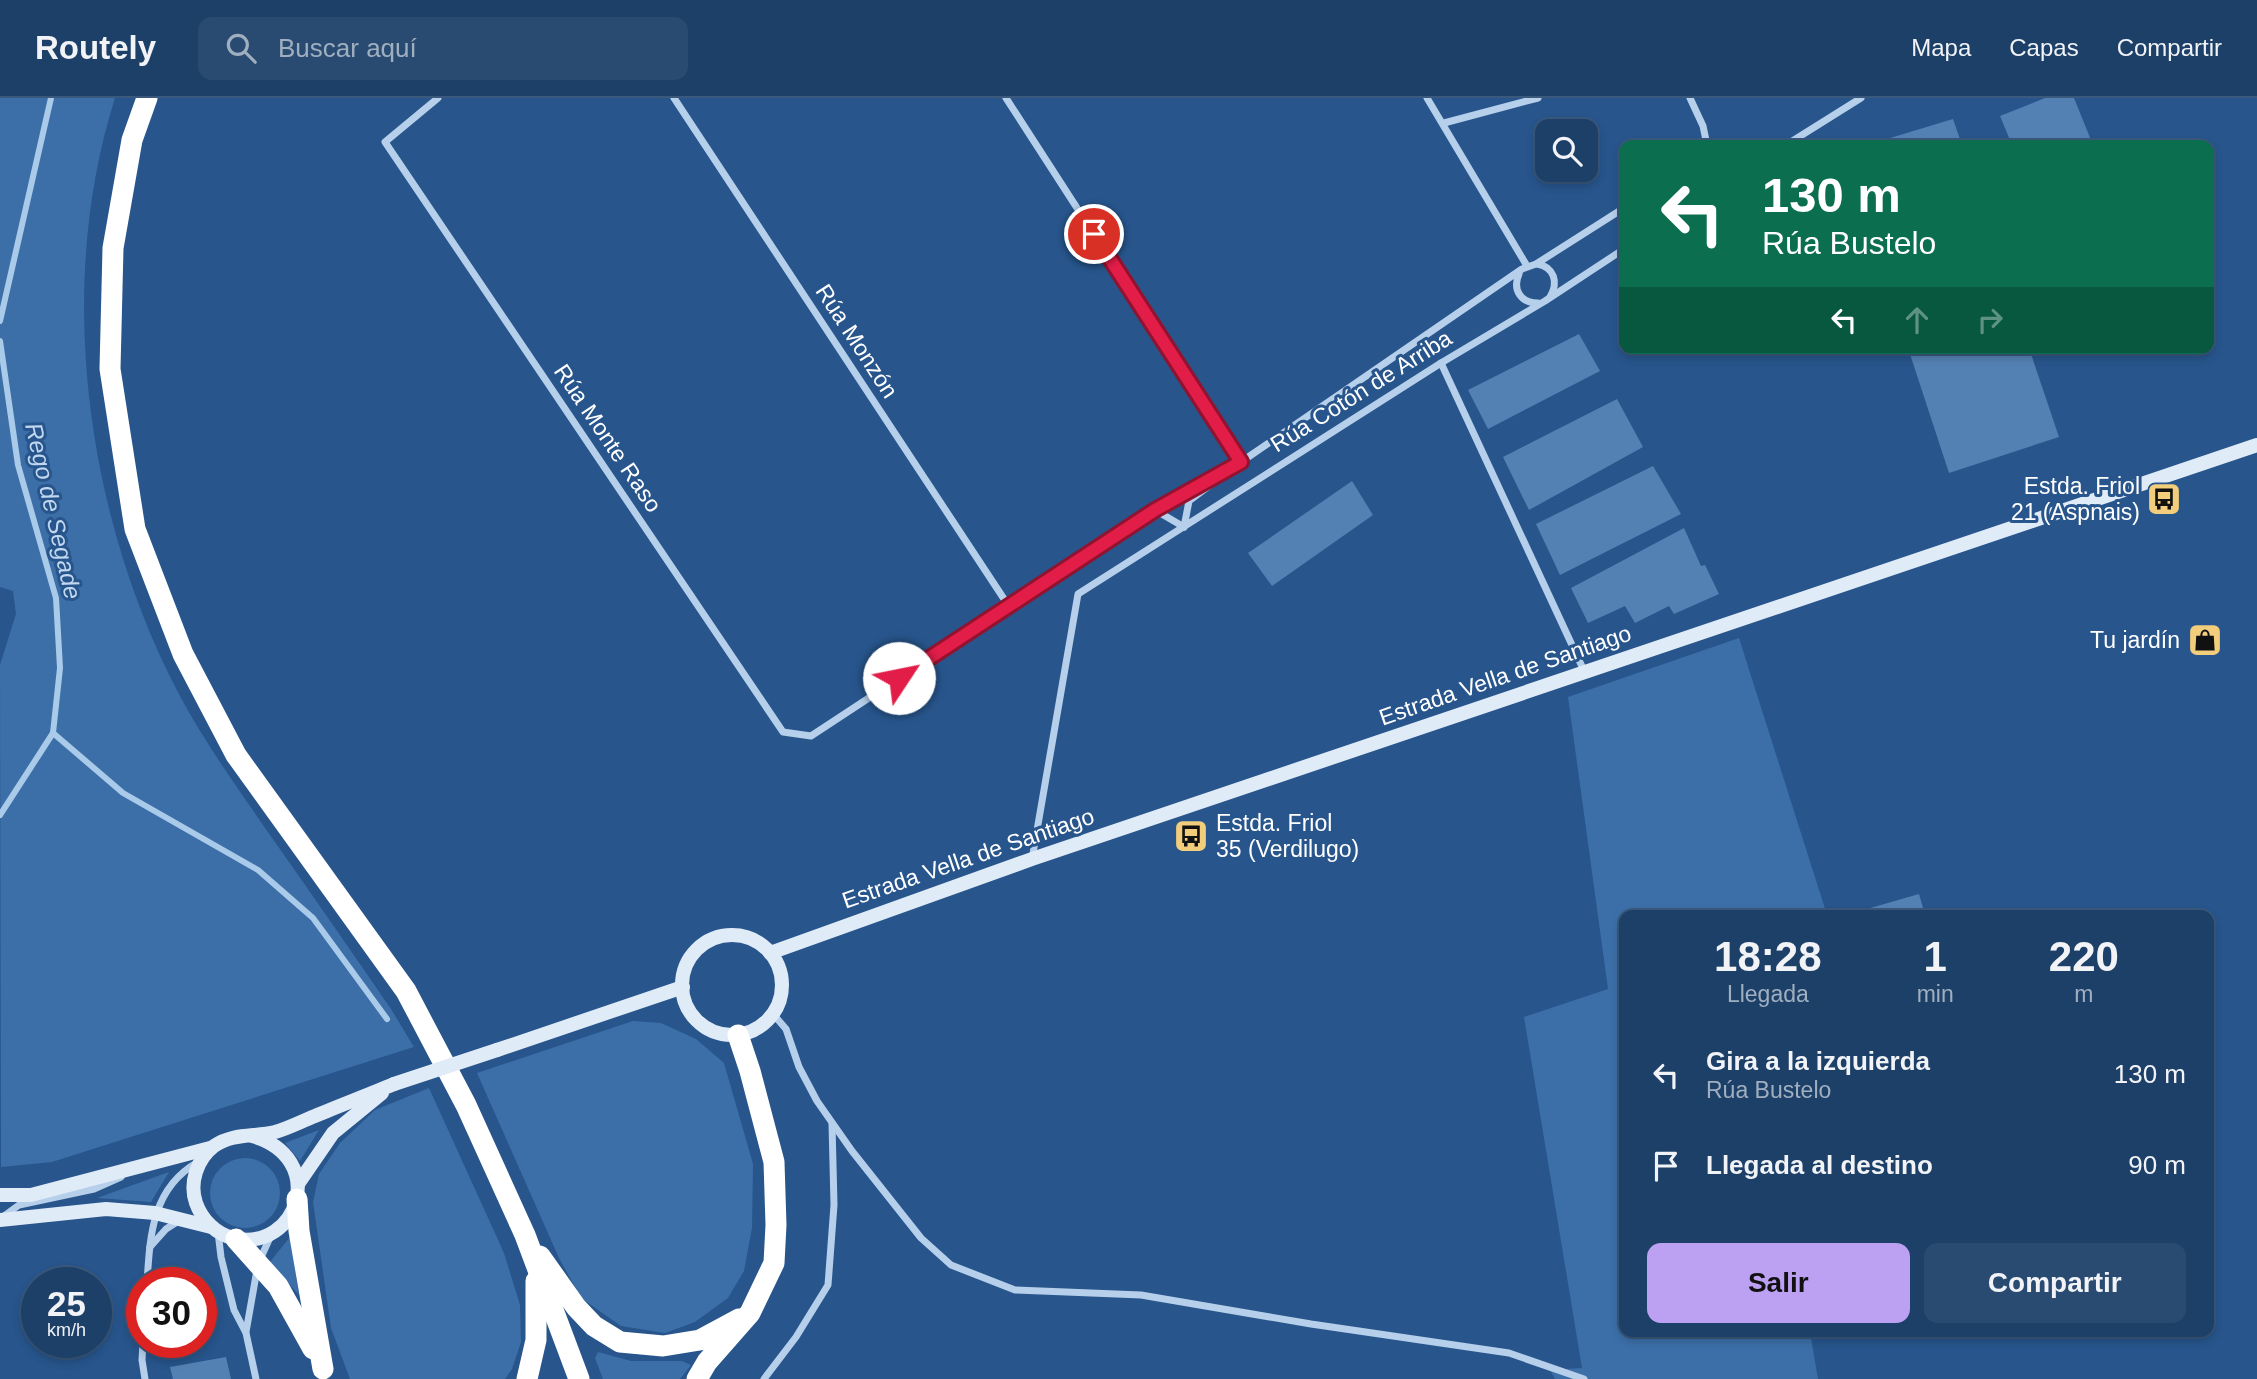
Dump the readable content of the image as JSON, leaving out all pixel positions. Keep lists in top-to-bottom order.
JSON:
{
  "streets": {
    "main road": ["Estrada Vella de Santiago"],
    "street": ["Rúa Monzón", "Rúa Cotón de Arriba", "Rúa Monte Raso"]
  },
  "crossings": [
    ["Rúa Monzón", "Rúa Monte Raso"],
    ["Rúa Cotón de Arriba", "Estrada Vella de Santiago"]
  ],
  "water": ["Rego de Segade"],
  "places": {
    "bus stop": ["Estda. Friol 21 (Aspnais)", "Estda. Friol 35 (Verdilugo)"],
    "shop": ["Tu jardín"]
  },
  "page": {
    "header": "Routely",
    "search": "Buscar aquí",
    "nav": ["Mapa", "Capas", "Compartir"],
    "turn": ["130 m", "Rúa Bustelo"],
    "eta": [
      "18:28",
      "Llegada",
      "1",
      "min",
      "220",
      "m"
    ],
    "list": [
      {
        "name": "Gira a la izquierda",
        "note": "Rúa Bustelo",
        "value": "130 m"
      },
      {
        "name": "Llegada al destino",
        "value": "90 m"
      }
    ],
    "buttons": ["Salir", "Compartir"],
    "speed": "25 km/h",
    "limit": "30"
  }
}
